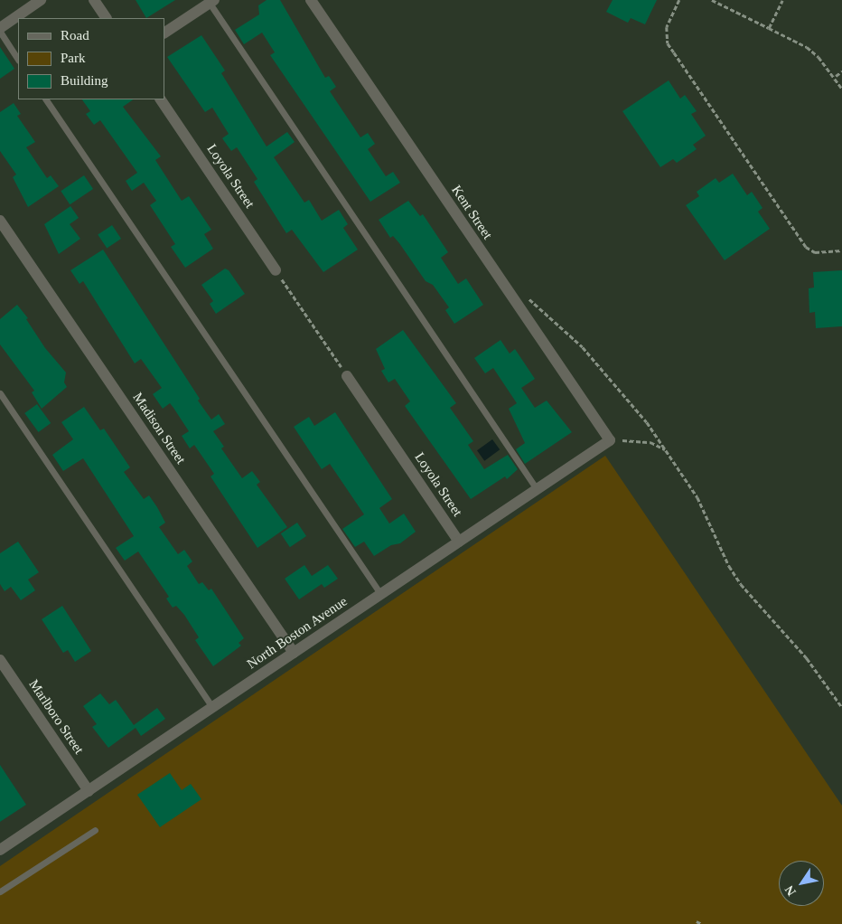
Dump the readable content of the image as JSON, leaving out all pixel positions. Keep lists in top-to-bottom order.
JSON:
{
  "streets": {
    "street": [
      "Loyola Street",
      "Kent Street",
      "Madison Street",
      "North Boston Avenue",
      "Marlboro Street"
    ]
  },
  "crossings": [
    ["Loyola Street", "North Boston Avenue"],
    ["Kent Street", "North Boston Avenue"],
    ["Madison Street", "North Boston Avenue"],
    ["North Boston Avenue", "Marlboro Street"]
  ],
  "legend": ["Road", "Park", "Building"],
  "north": "bottom left"
}
